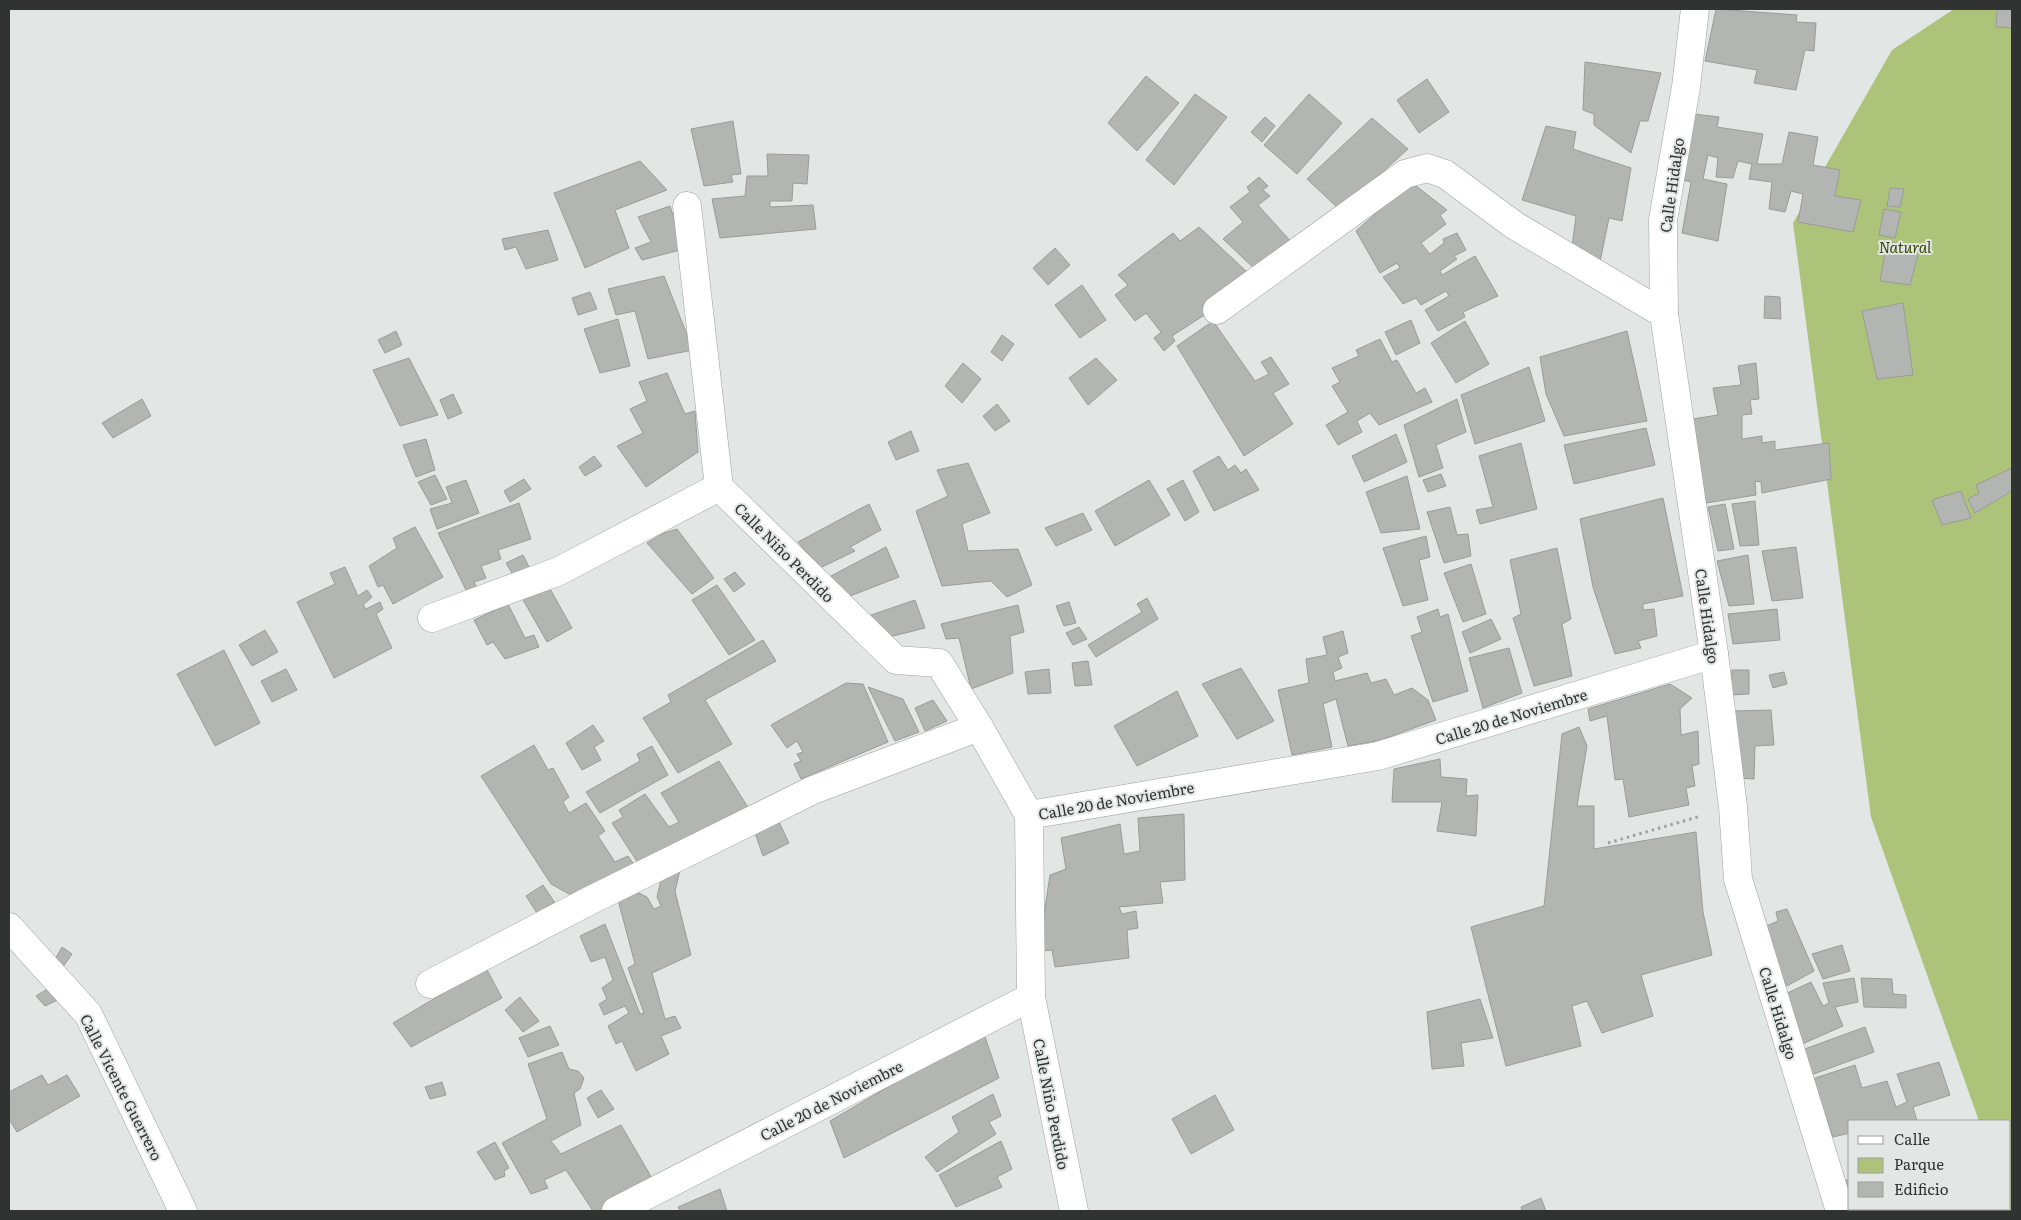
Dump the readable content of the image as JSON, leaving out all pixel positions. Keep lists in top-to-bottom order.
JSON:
{
  "streets": {
    "street": [
      "Calle Hidalgo",
      "Calle Niño Perdido",
      "Calle 20 de Noviembre",
      "Calle Vicente Guerrero"
    ]
  },
  "crossings": [
    ["Calle Hidalgo", "Calle 20 de Noviembre"],
    ["Calle Niño Perdido", "Calle 20 de Noviembre"]
  ],
  "parks": ["Natural"],
  "legend": ["Calle", "Parque", "Edificio"]
}
